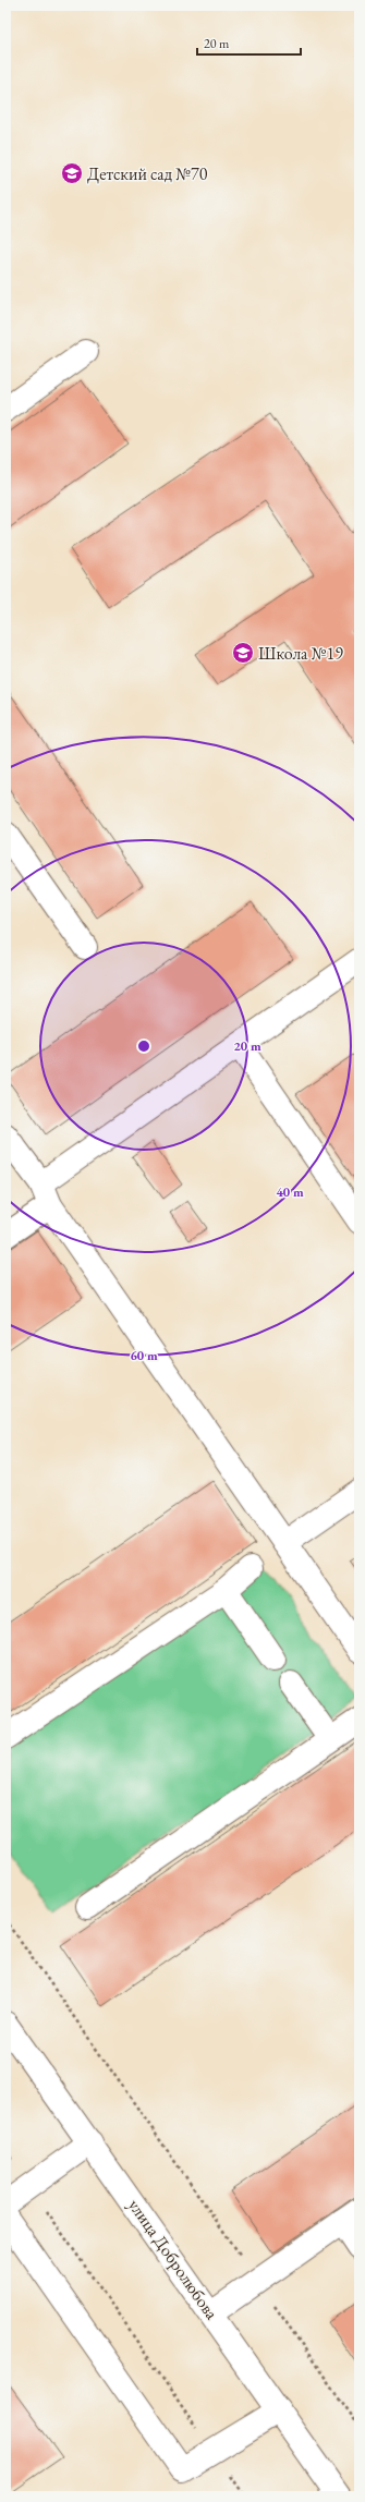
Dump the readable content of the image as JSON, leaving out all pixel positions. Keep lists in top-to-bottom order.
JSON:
{
  "streets": {
    "street": ["улица Добролюбова"]
  },
  "places": {
    "school or university": ["Детский сад №70", "Школа №19"]
  },
  "scale_bar": "20 m",
  "rings": ["20 m", "40 m", "60 m"]
}
